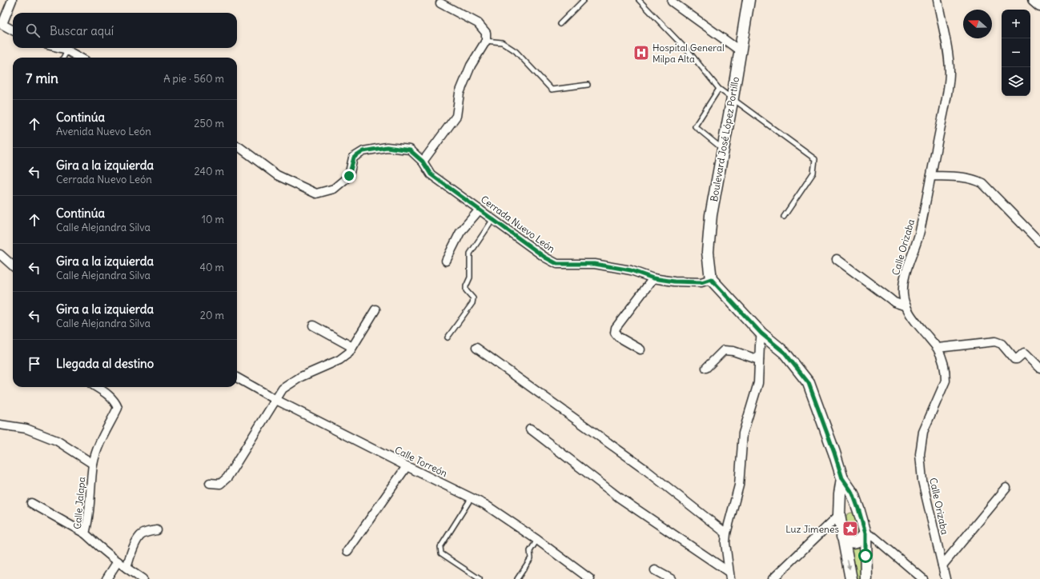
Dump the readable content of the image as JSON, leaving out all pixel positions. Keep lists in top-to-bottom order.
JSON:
{
  "streets": {
    "main road": ["Boulevard José López Portillo"],
    "street": [
      "Cerrada Nuevo León",
      "Calle Orizaba",
      "Calle Torreón",
      "Calle Jalapa"
    ]
  },
  "crossings": [
    ["Boulevard José López Portillo", "Cerrada Nuevo León"]
  ],
  "places": {
    "hospital": ["Hospital General Milpa Alta"],
    "place": ["Luz Jimenes"]
  },
  "north": "left",
  "page": {
    "map_buttons": ["+", "−"],
    "search": "Buscar aquí",
    "heading": ["7 min", "A pie · 560 m"],
    "list": [
      ["Continúa", "Avenida Nuevo León", "250 m"],
      ["Gira a la izquierda", "Cerrada Nuevo León", "240 m"],
      ["Continúa", "Calle Alejandra Silva", "10 m"],
      ["Gira a la izquierda", "Calle Alejandra Silva", "40 m"],
      ["Gira a la izquierda", "Calle Alejandra Silva", "20 m"],
      "Llegada al destino"
    ]
  }
}
